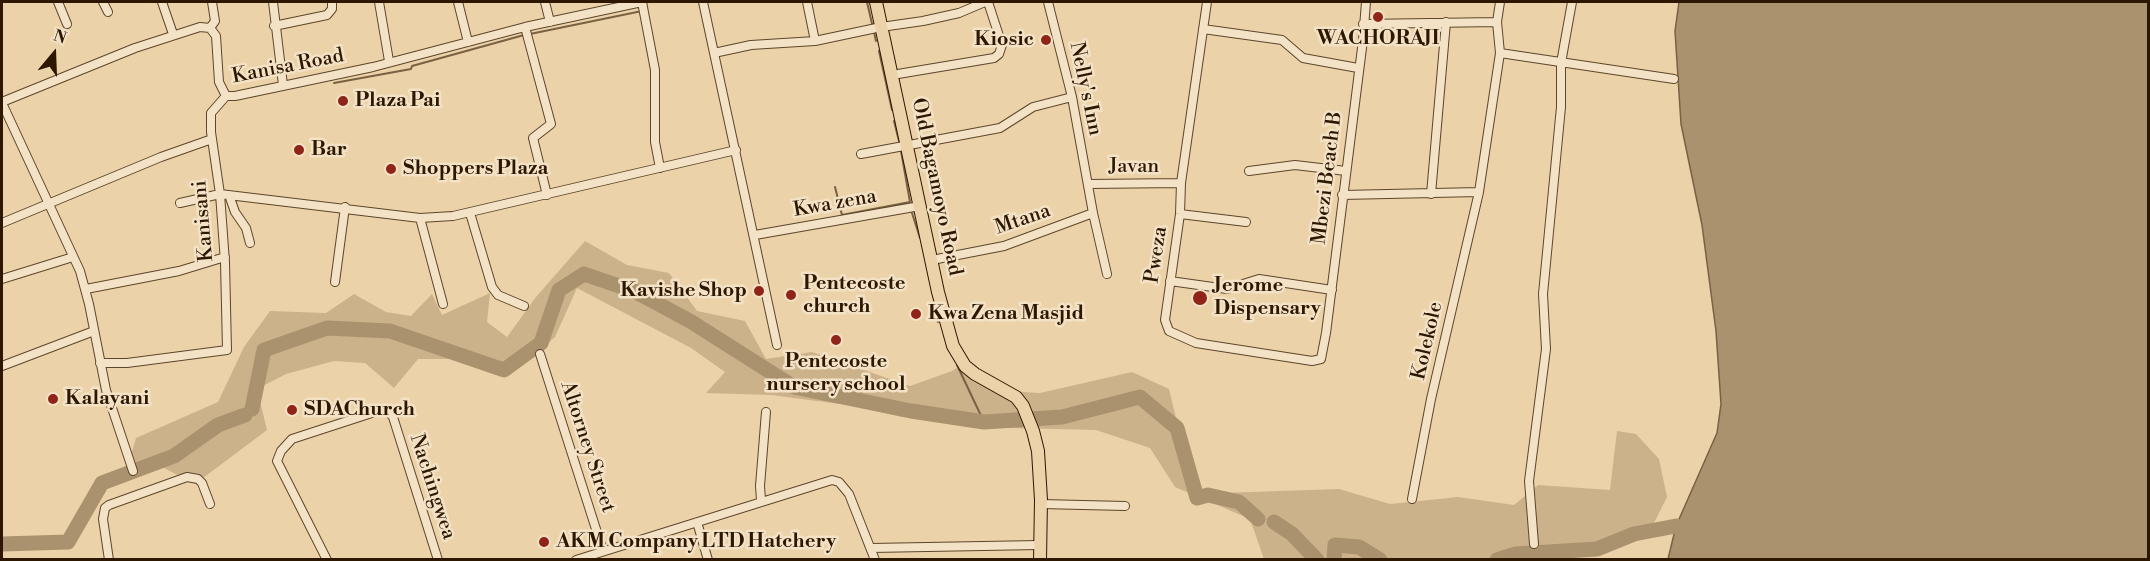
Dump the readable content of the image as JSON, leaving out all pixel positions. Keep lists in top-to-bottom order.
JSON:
{
  "streets": {
    "main road": ["Old Bagamoyo Road"],
    "street": [
      "Kanisa Road",
      "Nelly's Inn",
      "Javan",
      "Mbezi Beach B",
      "Kwa zena",
      "Mtana",
      "Kanisani",
      "Pweza",
      "Kolekole",
      "Altorney Street",
      "Nachingwea"
    ]
  },
  "crossings": [
    ["Kanisa Road", "Kanisani"],
    ["Nelly's Inn", "Javan"],
    ["Javan", "Pweza"],
    ["Mbezi Beach B", "Pweza"],
    ["Old Bagamoyo Road", "Kwa zena"],
    ["Old Bagamoyo Road", "Mtana"]
  ],
  "places": [
    "WACHORAJI",
    "Kiosic",
    "Plaza Pai",
    "Bar",
    "Shoppers Plaza",
    "Kavishe Shop",
    "Pentecoste church",
    "Jerome Dispensary",
    "Kwa Zena Masjid",
    "Pentecoste nursery school",
    "Kalayani",
    "SDAChurch",
    "AKM Company LTD Hatchery"
  ],
  "north": "top"
}
